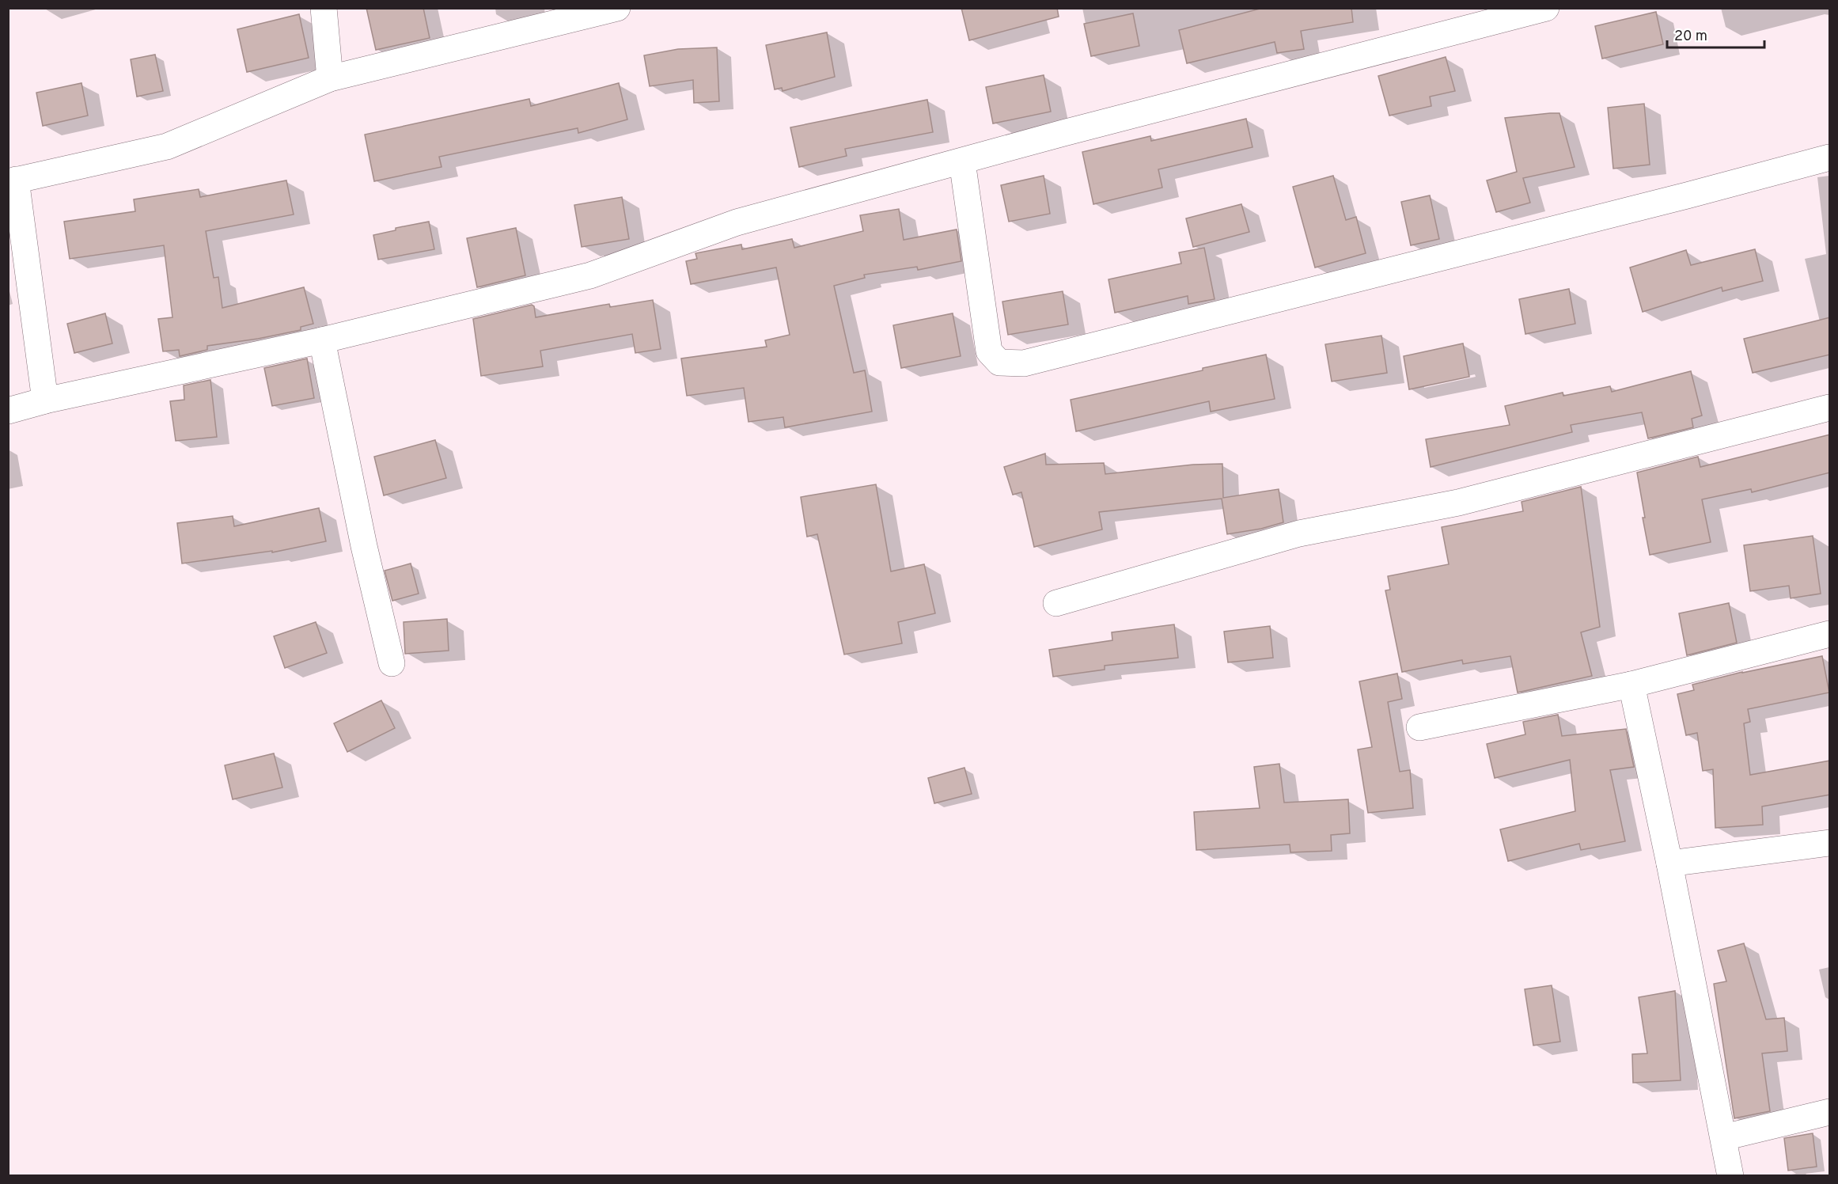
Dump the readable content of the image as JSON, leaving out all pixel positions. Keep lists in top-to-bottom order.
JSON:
{
  "scale_bar": "20 m"
}
